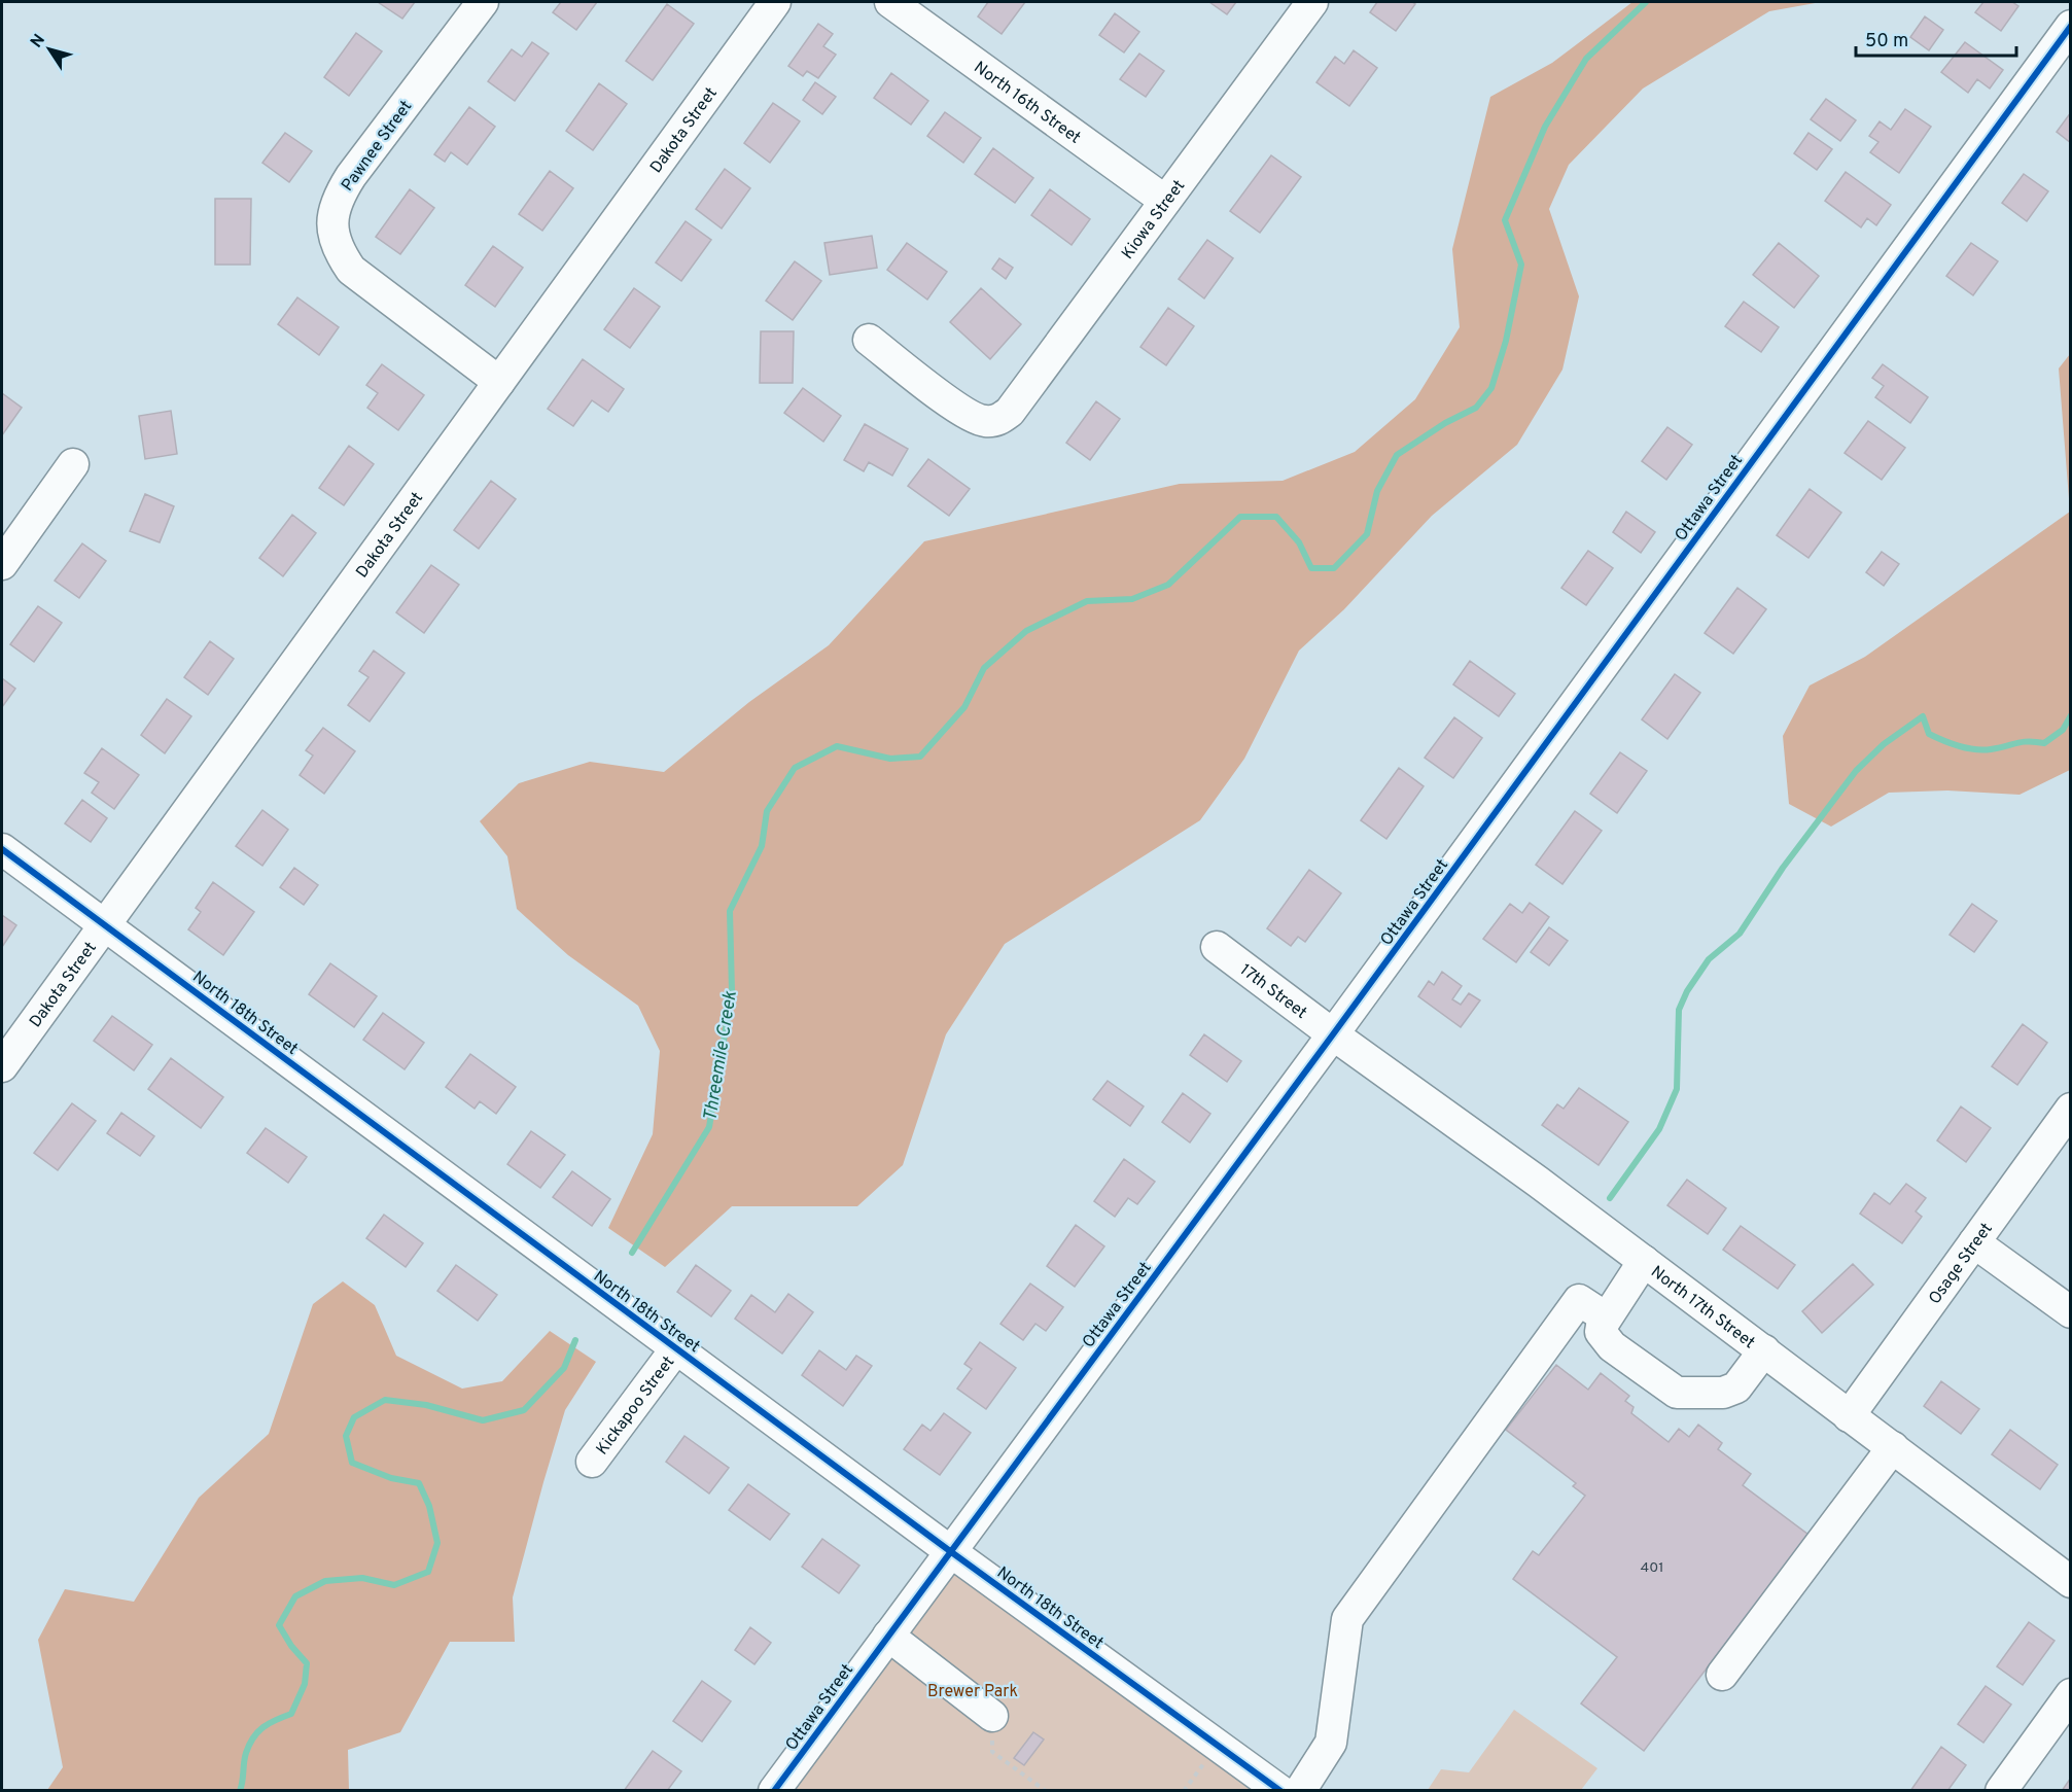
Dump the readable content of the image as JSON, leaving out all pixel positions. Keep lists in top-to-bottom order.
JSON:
{
  "streets": {
    "street": [
      "North 16th Street",
      "Dakota Street",
      "Pawnee Street",
      "Kiowa Street",
      "Ottawa Street",
      "17th Street",
      "North 18th Street",
      "Osage Street",
      "North 17th Street",
      "Kickapoo Street"
    ]
  },
  "crossings": [
    ["North 16th Street", "Kiowa Street"],
    ["Dakota Street", "Pawnee Street"],
    ["Dakota Street", "North 18th Street"],
    ["Ottawa Street", "17th Street"],
    ["Ottawa Street", "North 18th Street"],
    ["Ottawa Street", "North 17th Street"],
    ["17th Street", "North 17th Street"],
    ["North 18th Street", "Kickapoo Street"],
    ["Osage Street", "North 17th Street"]
  ],
  "water": ["Threemile Creek"],
  "parks": ["Brewer Park"],
  "house_numbers": ["401"],
  "scale_bar": "50 m",
  "north": "top left"
}
